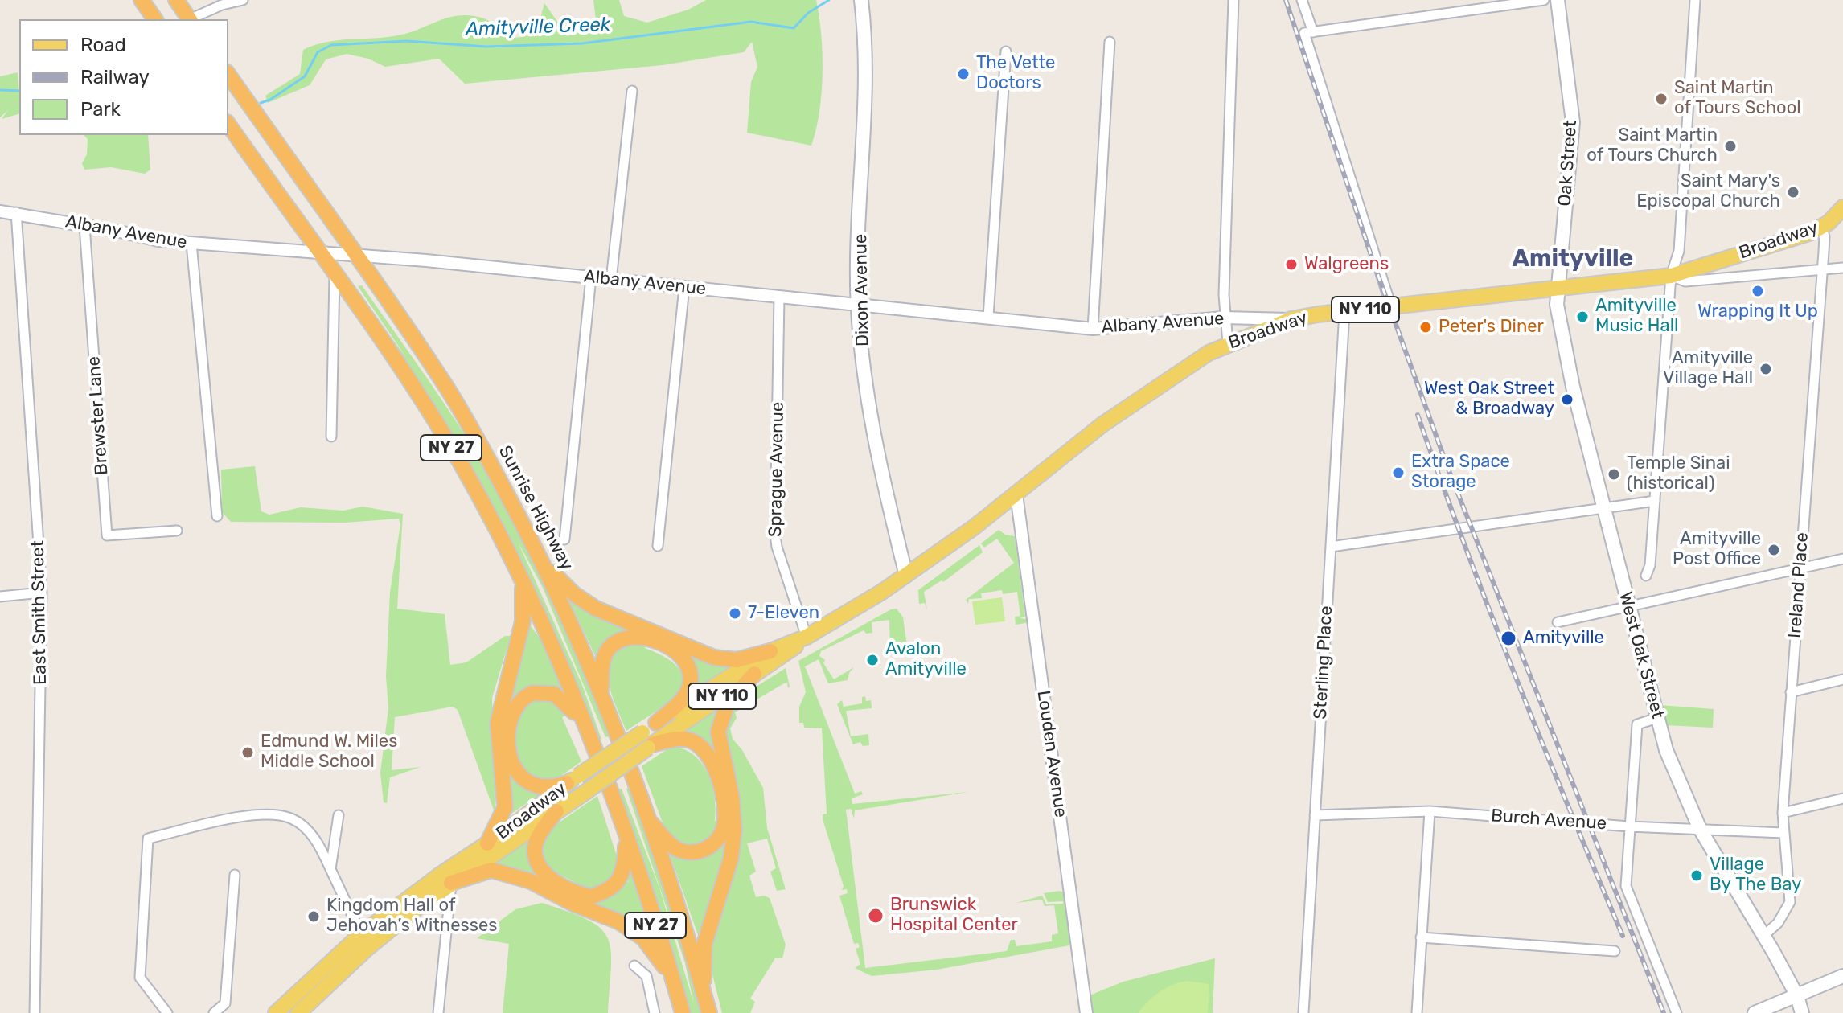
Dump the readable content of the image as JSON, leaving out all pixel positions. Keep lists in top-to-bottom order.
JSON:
{
  "streets": {
    "highway": ["NY 27", "Sunrise Highway"],
    "main road": [
      "Oak Street",
      "Broadway",
      "Dixon Avenue",
      "NY 110",
      "West Oak Street"
    ],
    "street": [
      "Albany Avenue",
      "Brewster Lane",
      "Sprague Avenue",
      "Ireland Place",
      "East Smith Street",
      "Sterling Place",
      "Louden Avenue",
      "Burch Avenue"
    ]
  },
  "crossings": [
    ["Oak Street", "Broadway"],
    ["Oak Street", "West Oak Street"],
    ["Albany Avenue", "Broadway"],
    ["Albany Avenue", "Dixon Avenue"],
    ["Albany Avenue", "Brewster Lane"],
    ["Albany Avenue", "NY 27"],
    ["Albany Avenue", "Sprague Avenue"],
    ["Albany Avenue", "Sunrise Highway"],
    ["Albany Avenue", "East Smith Street"],
    ["Broadway", "Dixon Avenue"],
    ["Broadway", "Sprague Avenue"],
    ["Broadway", "Ireland Place"],
    ["Broadway", "West Oak Street"],
    ["Broadway", "Sterling Place"],
    ["Broadway", "Louden Avenue"],
    ["Ireland Place", "West Oak Street"],
    ["Ireland Place", "Burch Avenue"],
    ["West Oak Street", "Burch Avenue"],
    ["Sterling Place", "Burch Avenue"]
  ],
  "districts": ["Amityville"],
  "water": ["Amityville Creek"],
  "places": [
    "The Vette Doctors",
    "Saint Martin of Tours School",
    "Saint Martin of Tours Church",
    "Saint Mary's Episcopal Church",
    "Walgreens",
    "Wrapping It Up",
    "Amityville Music Hall",
    "Peter's Diner",
    "Amityville Village Hall",
    "West Oak Street & Broadway",
    "Extra Space Storage",
    "Temple Sinai (historical)",
    "Amityville Post Office",
    "7-Eleven",
    "Amityville",
    "Avalon Amityville",
    "Edmund W. Miles Middle School",
    "Village By The Bay",
    "Brunswick Hospital Center",
    "Kingdom Hall of Jehovah’s Witnesses"
  ],
  "legend": ["Road", "Railway", "Park"]
}
